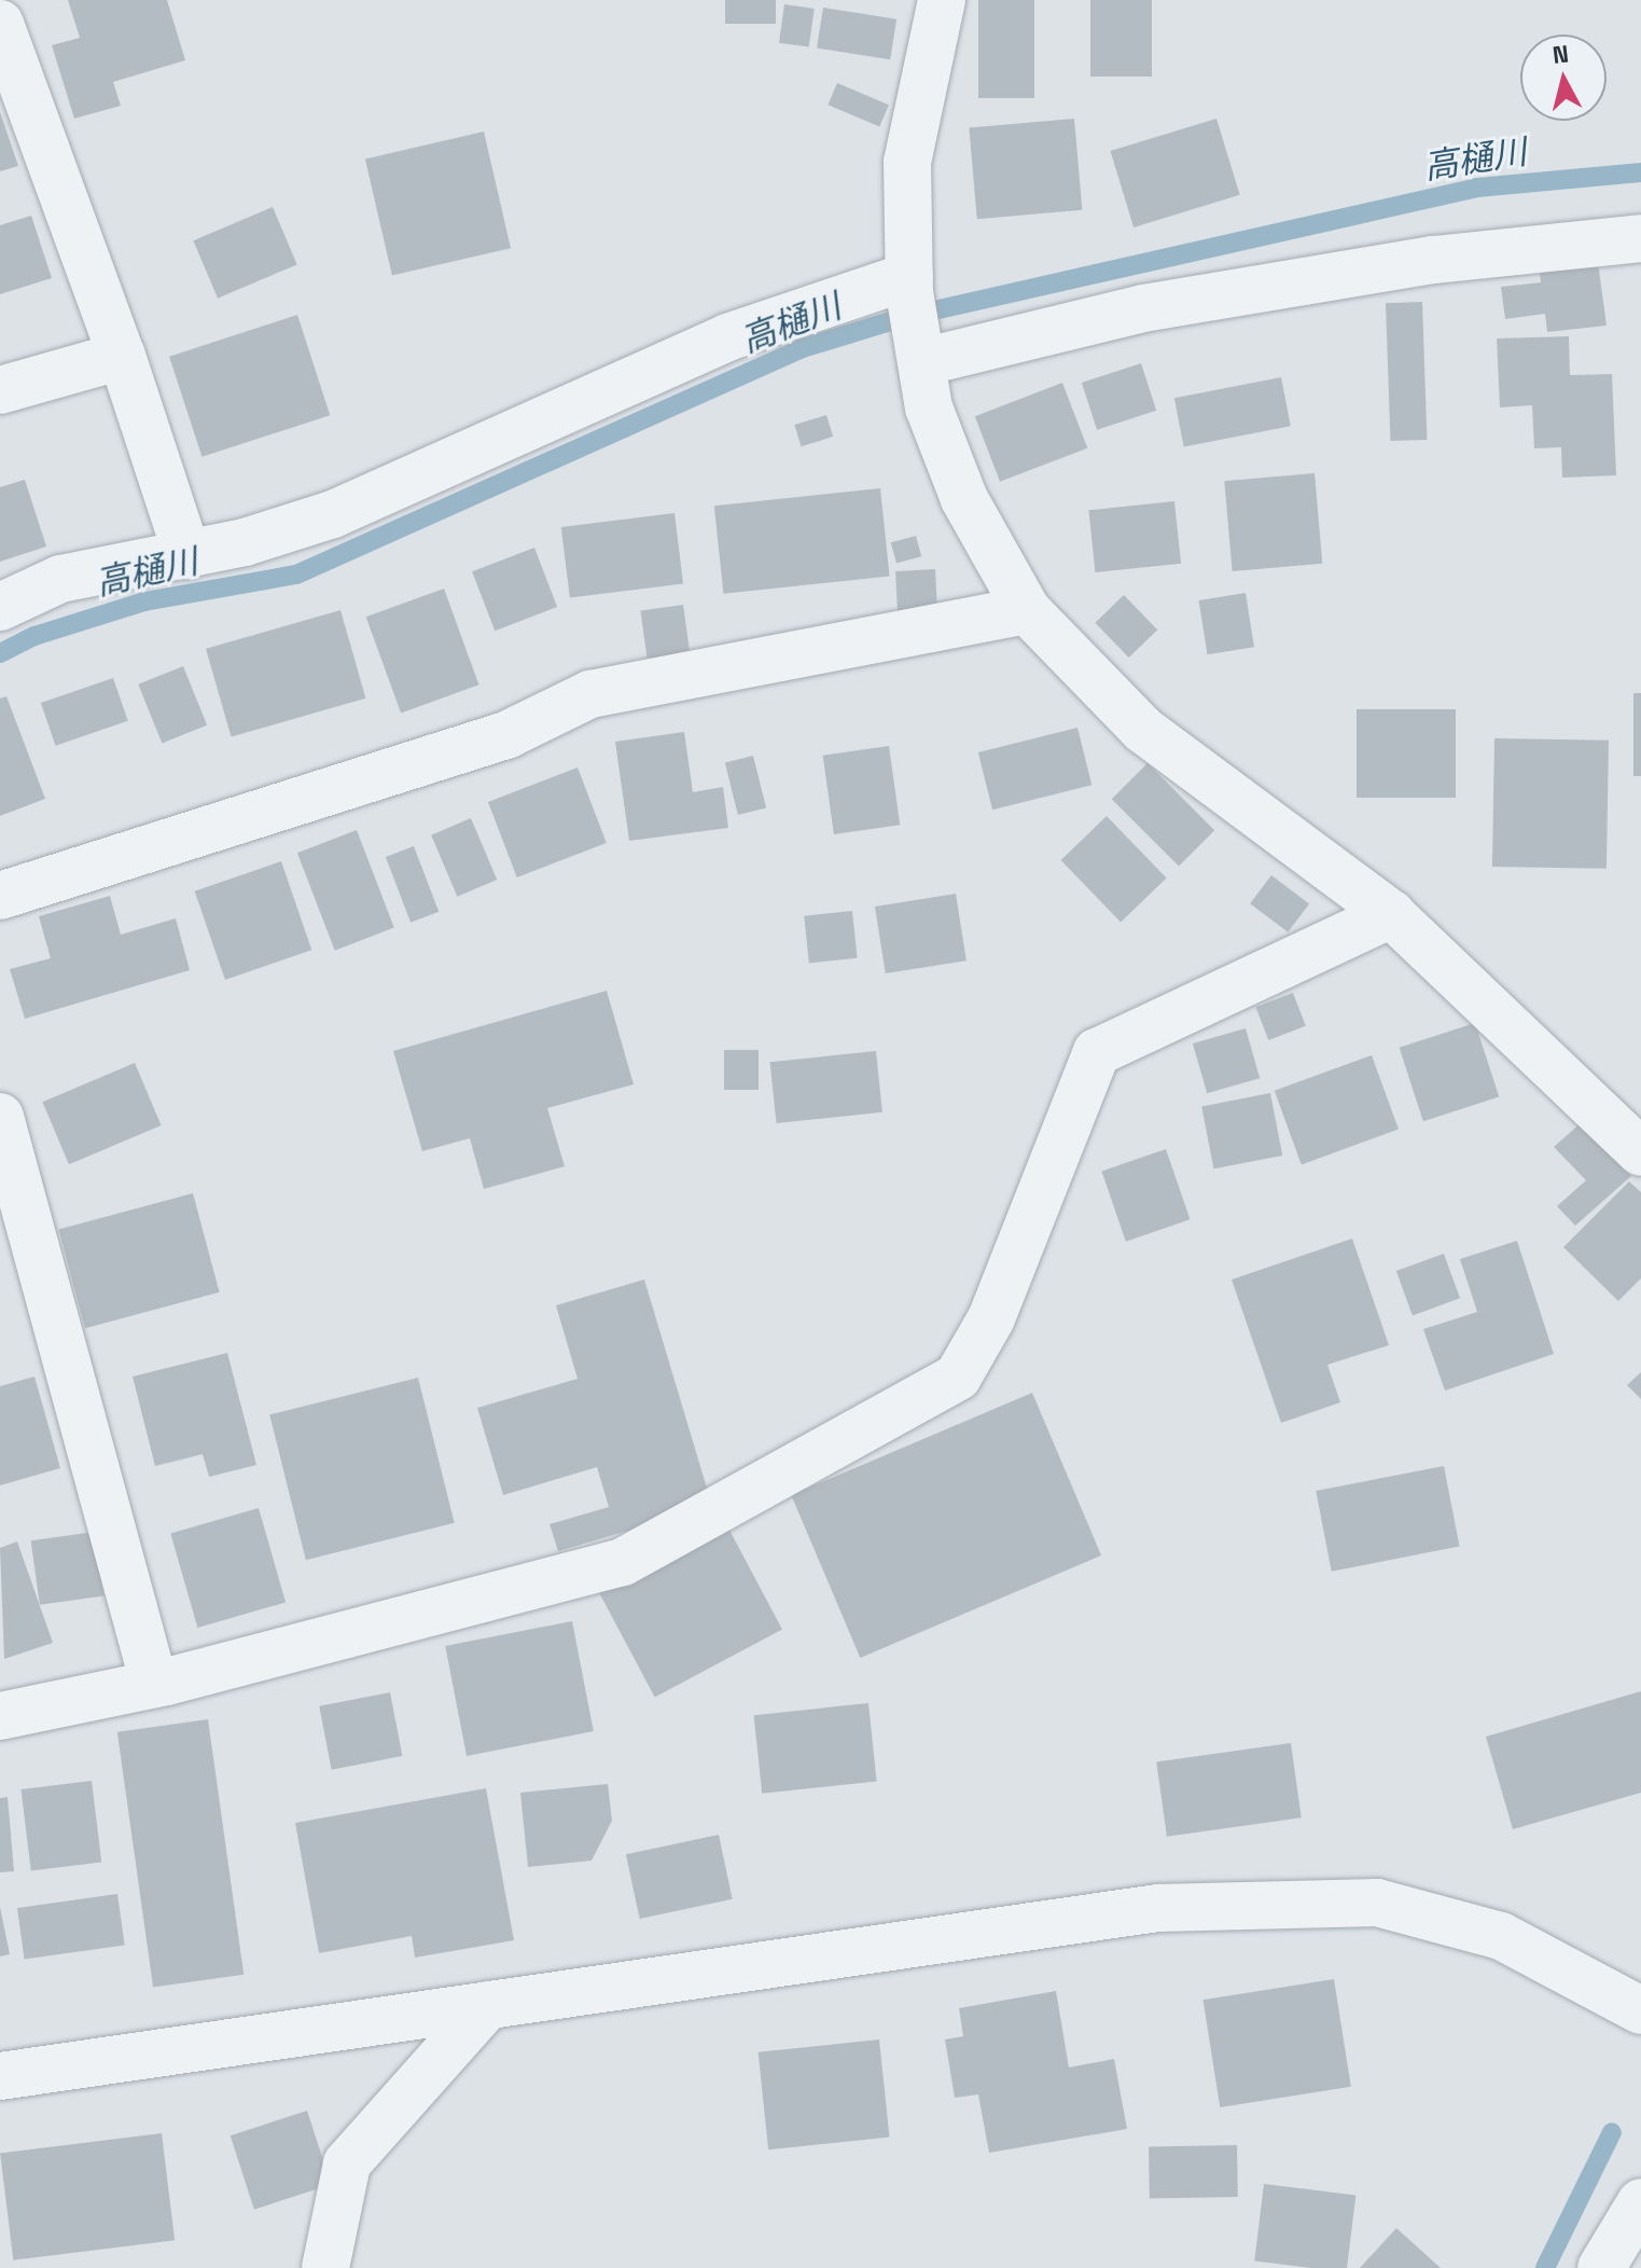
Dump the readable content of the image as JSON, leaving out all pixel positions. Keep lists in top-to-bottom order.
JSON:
{
  "water": ["高樋川"],
  "north": "top"
}
